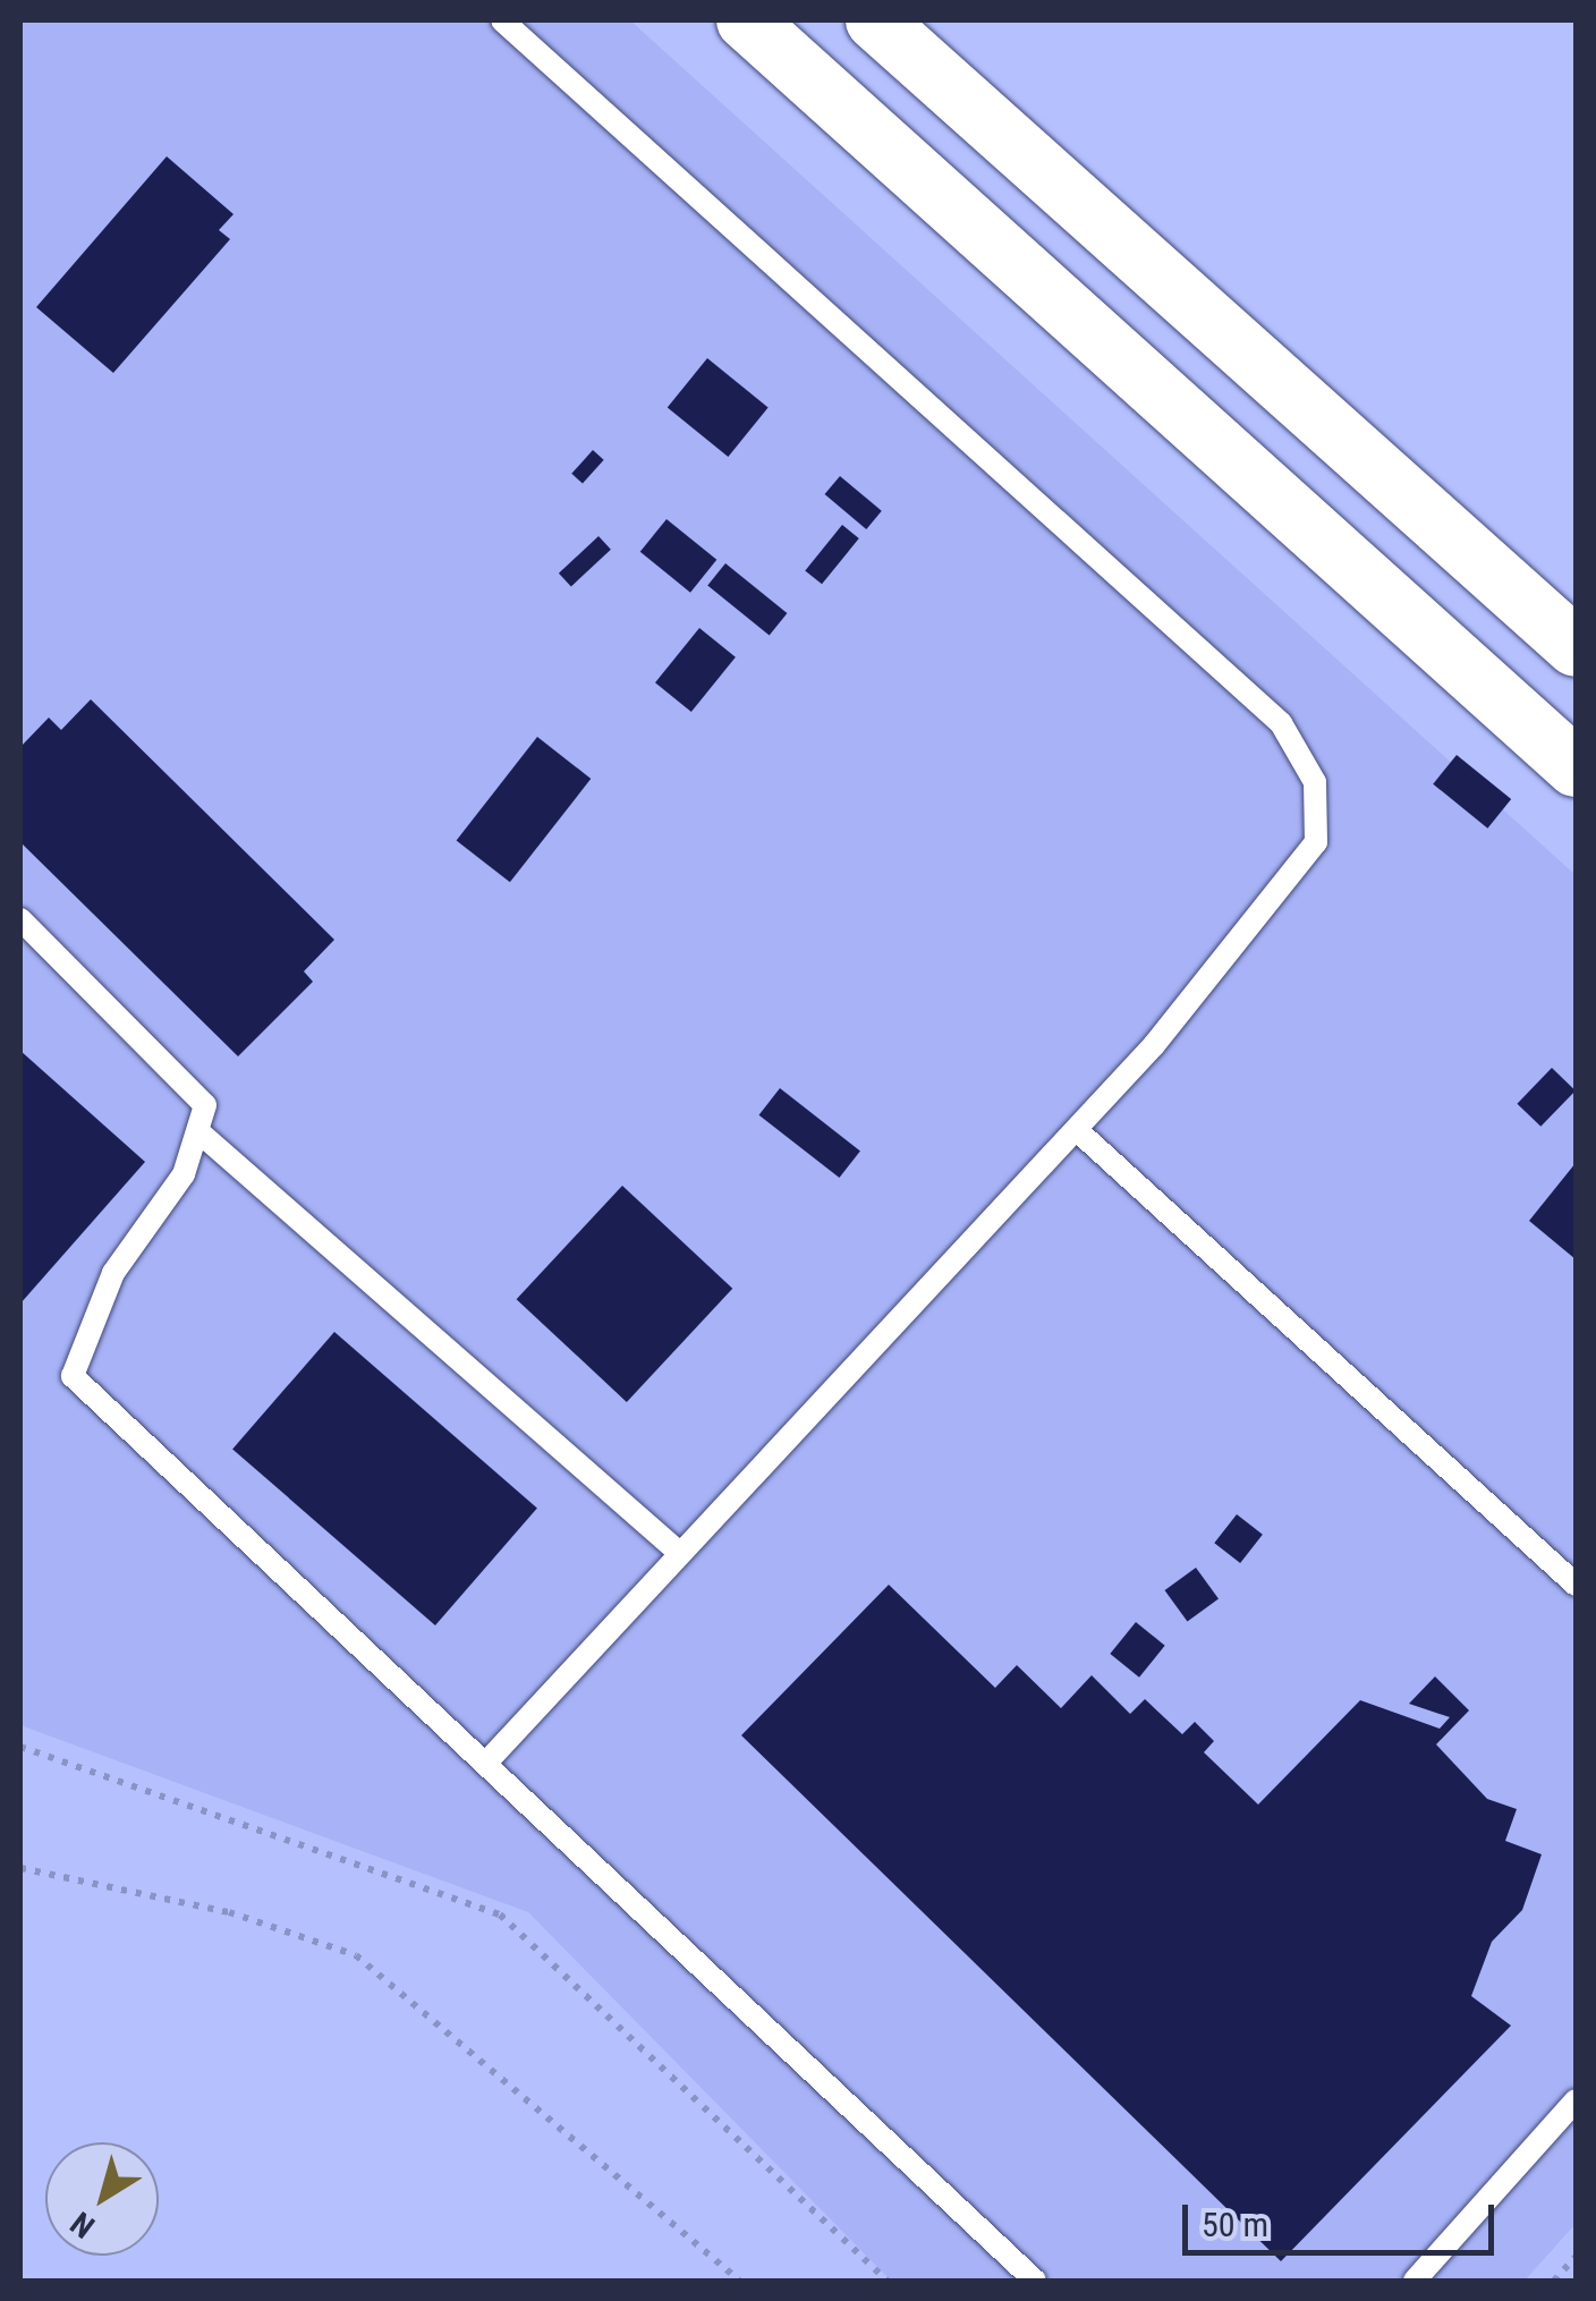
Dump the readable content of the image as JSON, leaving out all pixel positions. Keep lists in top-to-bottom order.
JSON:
{
  "scale_bar": "50 m",
  "north": "bottom left"
}
